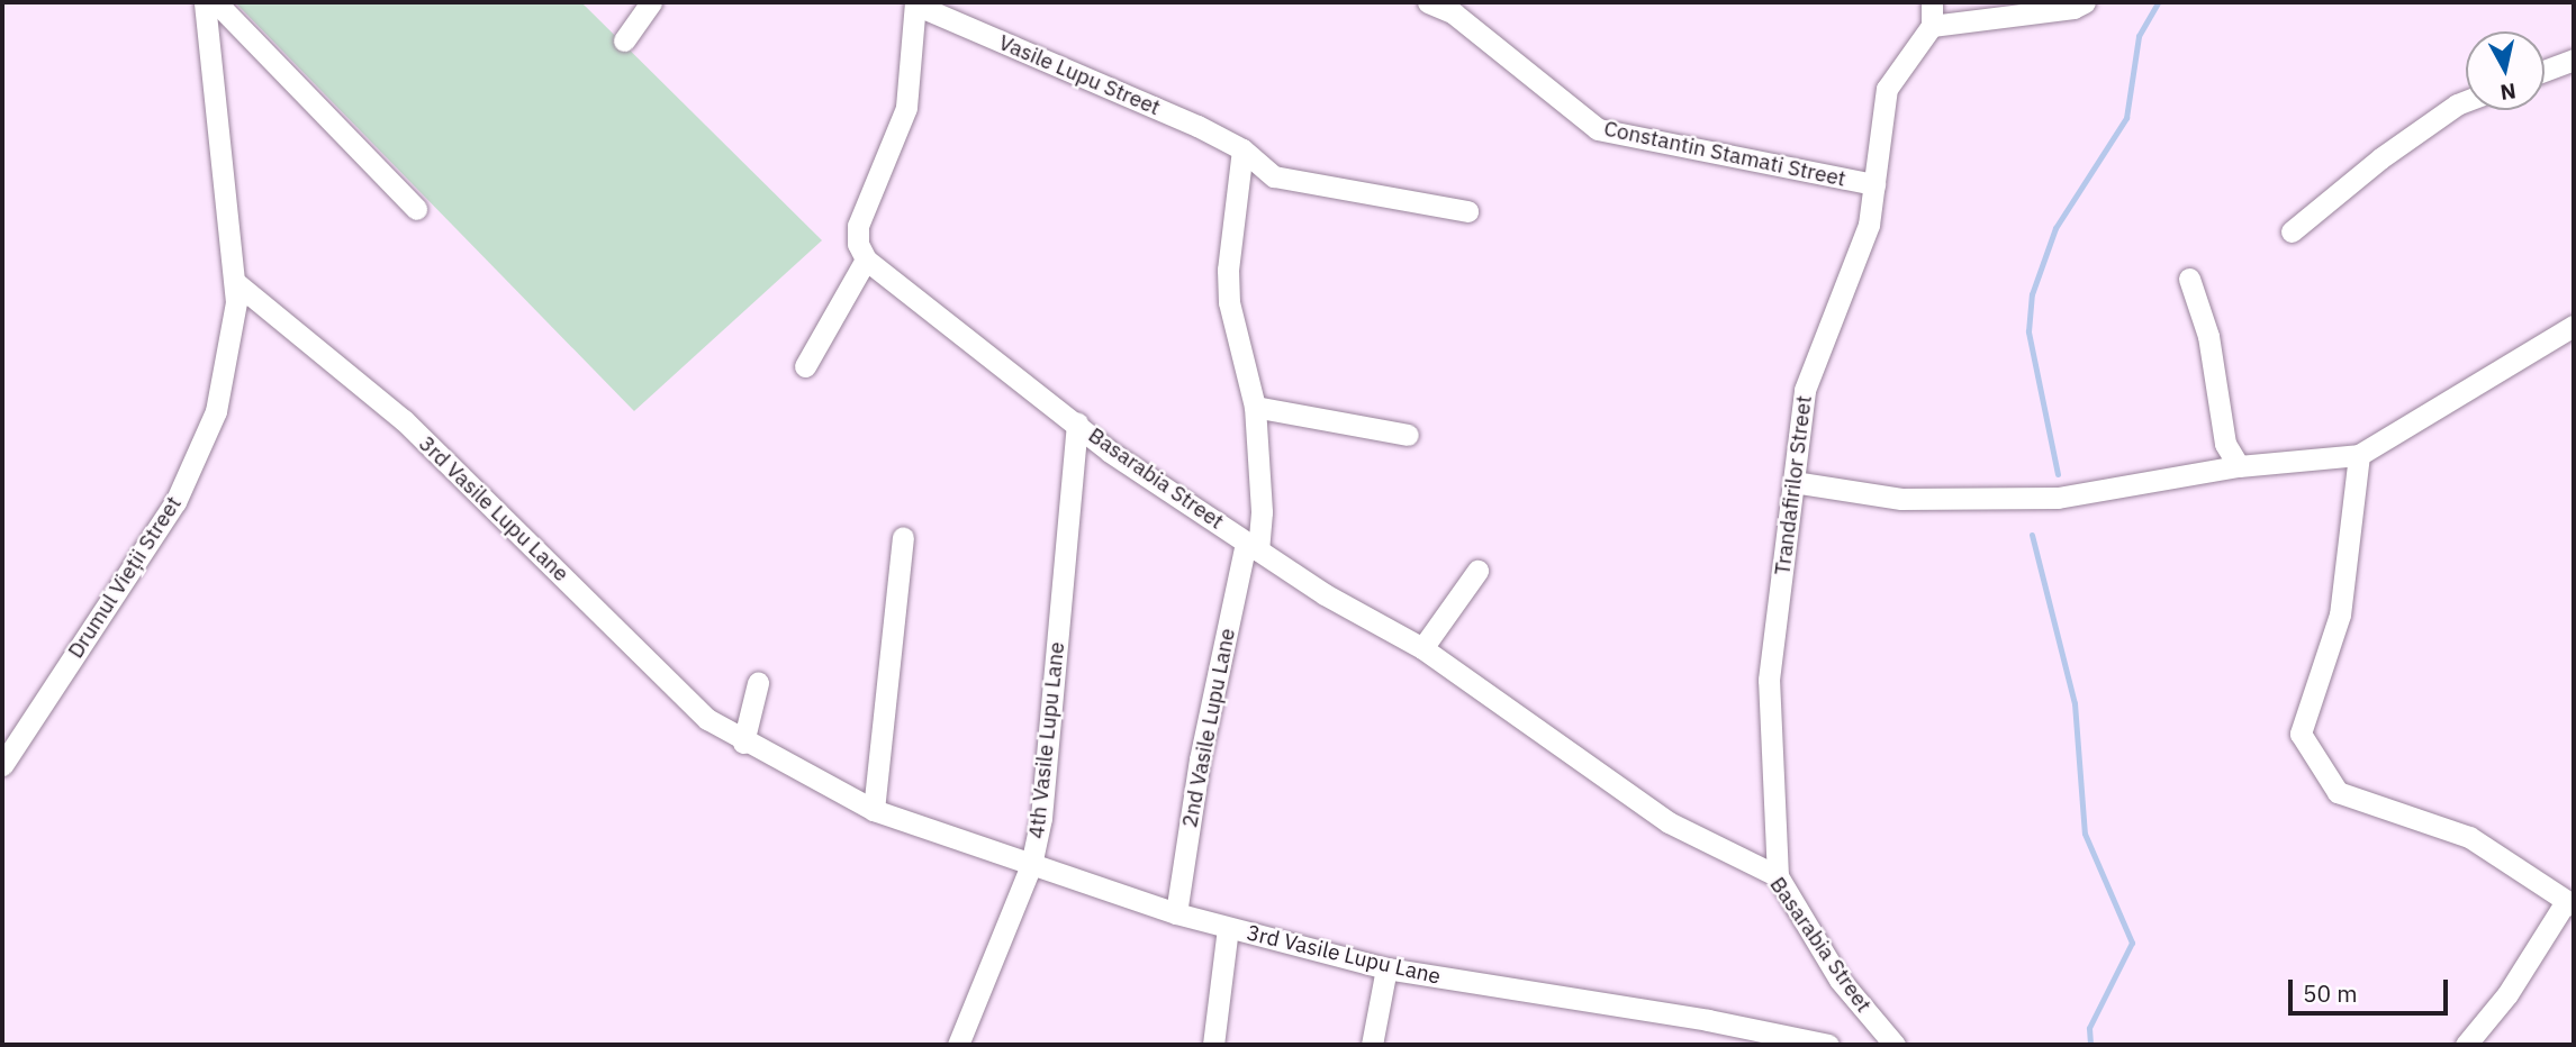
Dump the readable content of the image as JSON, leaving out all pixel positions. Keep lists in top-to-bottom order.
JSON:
{
  "streets": {
    "street": [
      "Vasile Lupu Street",
      "Constantin Stamati Street",
      "Basarabia Street",
      "Trandafirilor Street",
      "3rd Vasile Lupu Lane",
      "Drumul Vieții Street",
      "2nd Vasile Lupu Lane",
      "4th Vasile Lupu Lane"
    ]
  },
  "crossings": [
    ["Constantin Stamati Street", "Trandafirilor Street"],
    ["Basarabia Street", "Trandafirilor Street"],
    ["Basarabia Street", "2nd Vasile Lupu Lane"],
    ["Basarabia Street", "4th Vasile Lupu Lane"],
    ["3rd Vasile Lupu Lane", "Drumul Vieții Street"],
    ["3rd Vasile Lupu Lane", "2nd Vasile Lupu Lane"],
    ["3rd Vasile Lupu Lane", "4th Vasile Lupu Lane"]
  ],
  "scale_bar": "50 m",
  "north": "bottom"
}
